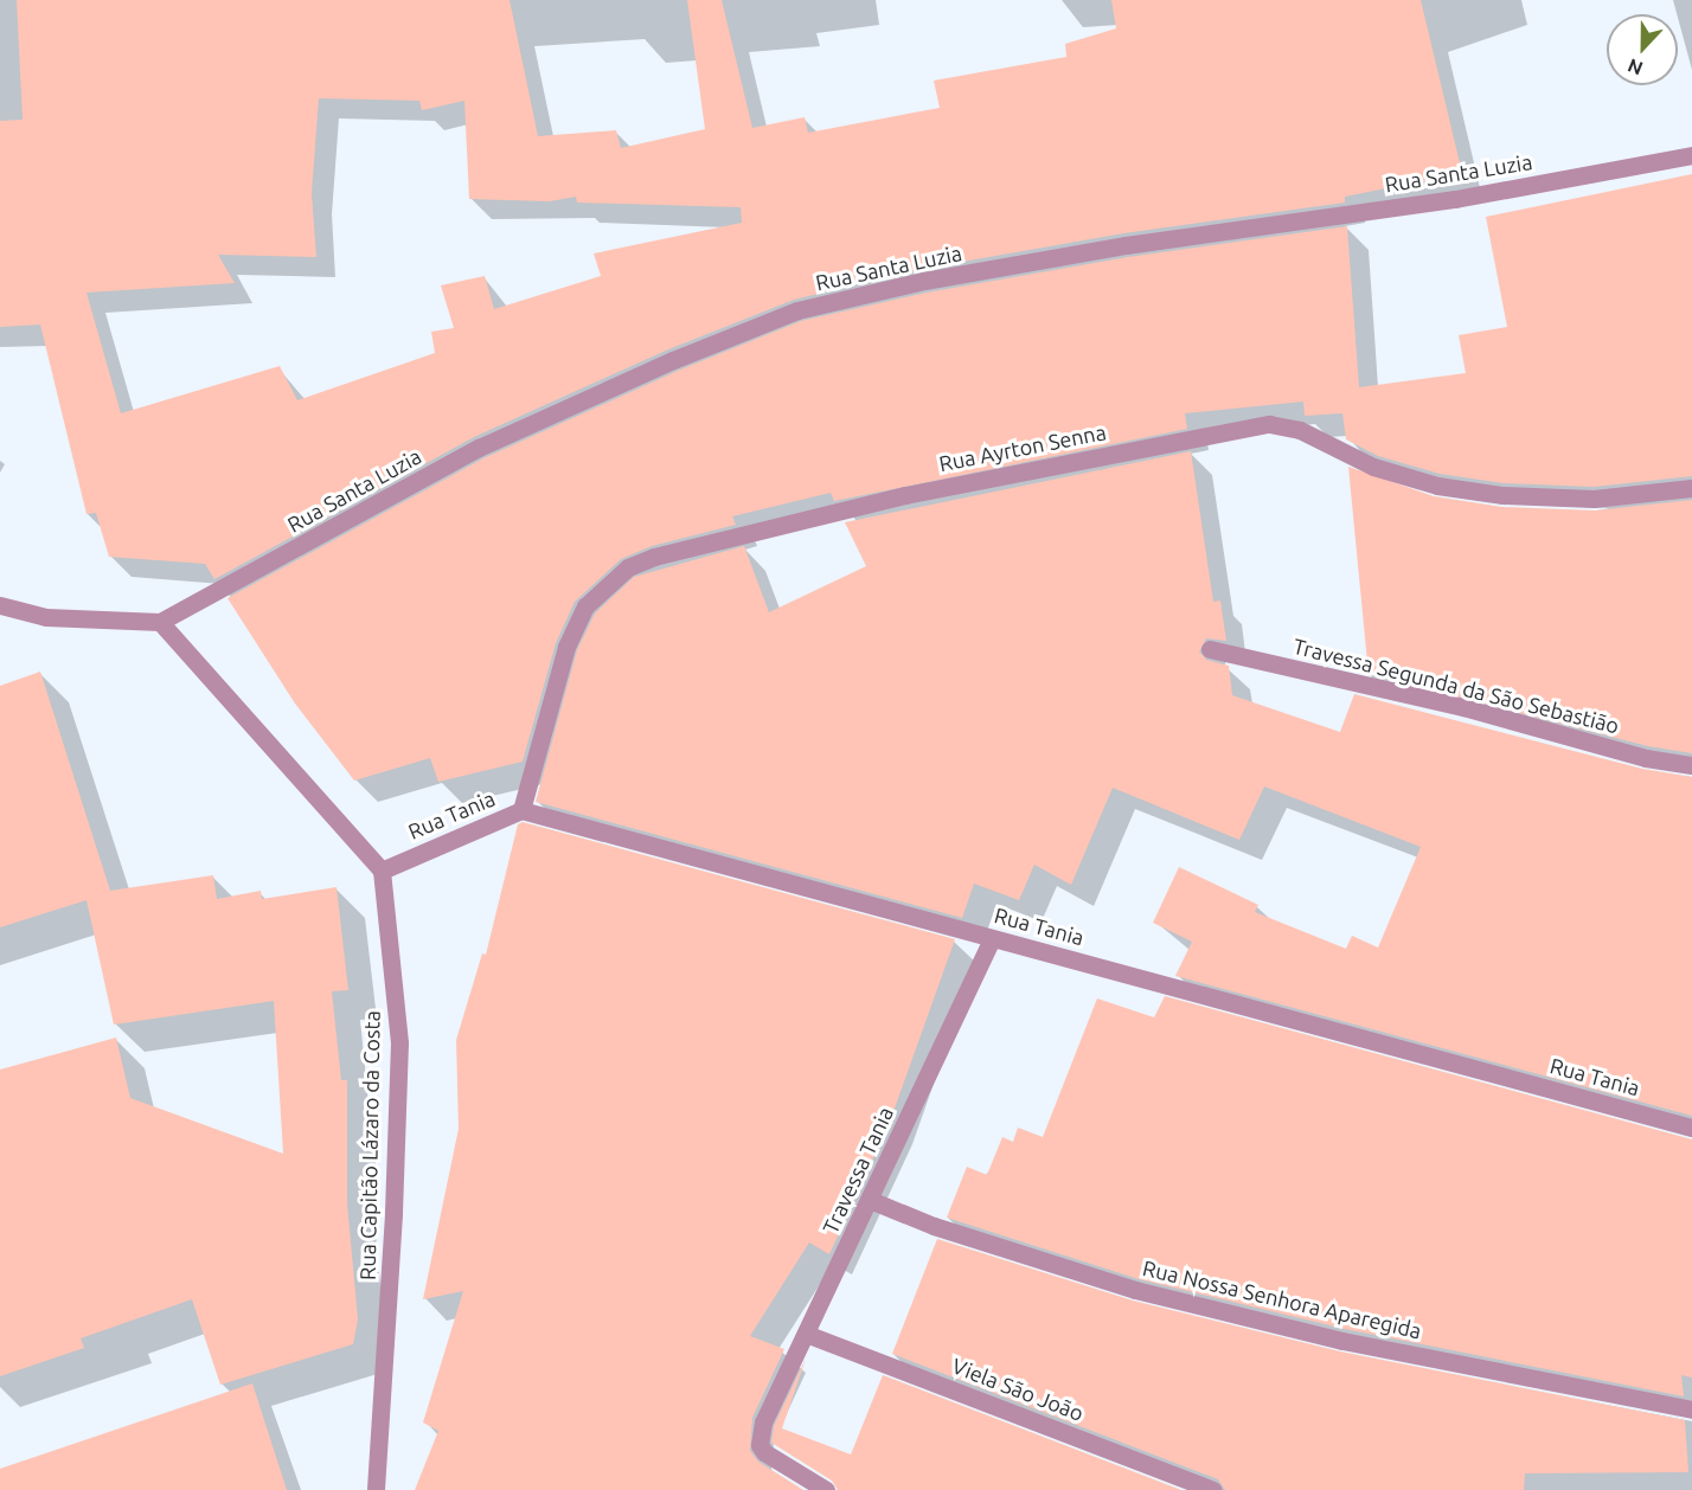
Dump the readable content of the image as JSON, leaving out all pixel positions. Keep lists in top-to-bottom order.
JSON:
{
  "streets": {
    "street": [
      "Rua Santa Luzia",
      "Rua Ayrton Senna",
      "Travessa Segunda da São Sebastião",
      "Rua Tania",
      "Rua Capitão Lázaro da Costa",
      "Travessa Tania",
      "Rua Nossa Senhora Aparegida",
      "Viela São João"
    ]
  },
  "crossings": [
    ["Rua Ayrton Senna", "Rua Tania"],
    ["Rua Tania", "Rua Capitão Lázaro da Costa"],
    ["Rua Tania", "Travessa Tania"],
    ["Travessa Tania", "Rua Nossa Senhora Aparegida"],
    ["Travessa Tania", "Viela São João"]
  ],
  "north": "bottom"
}
